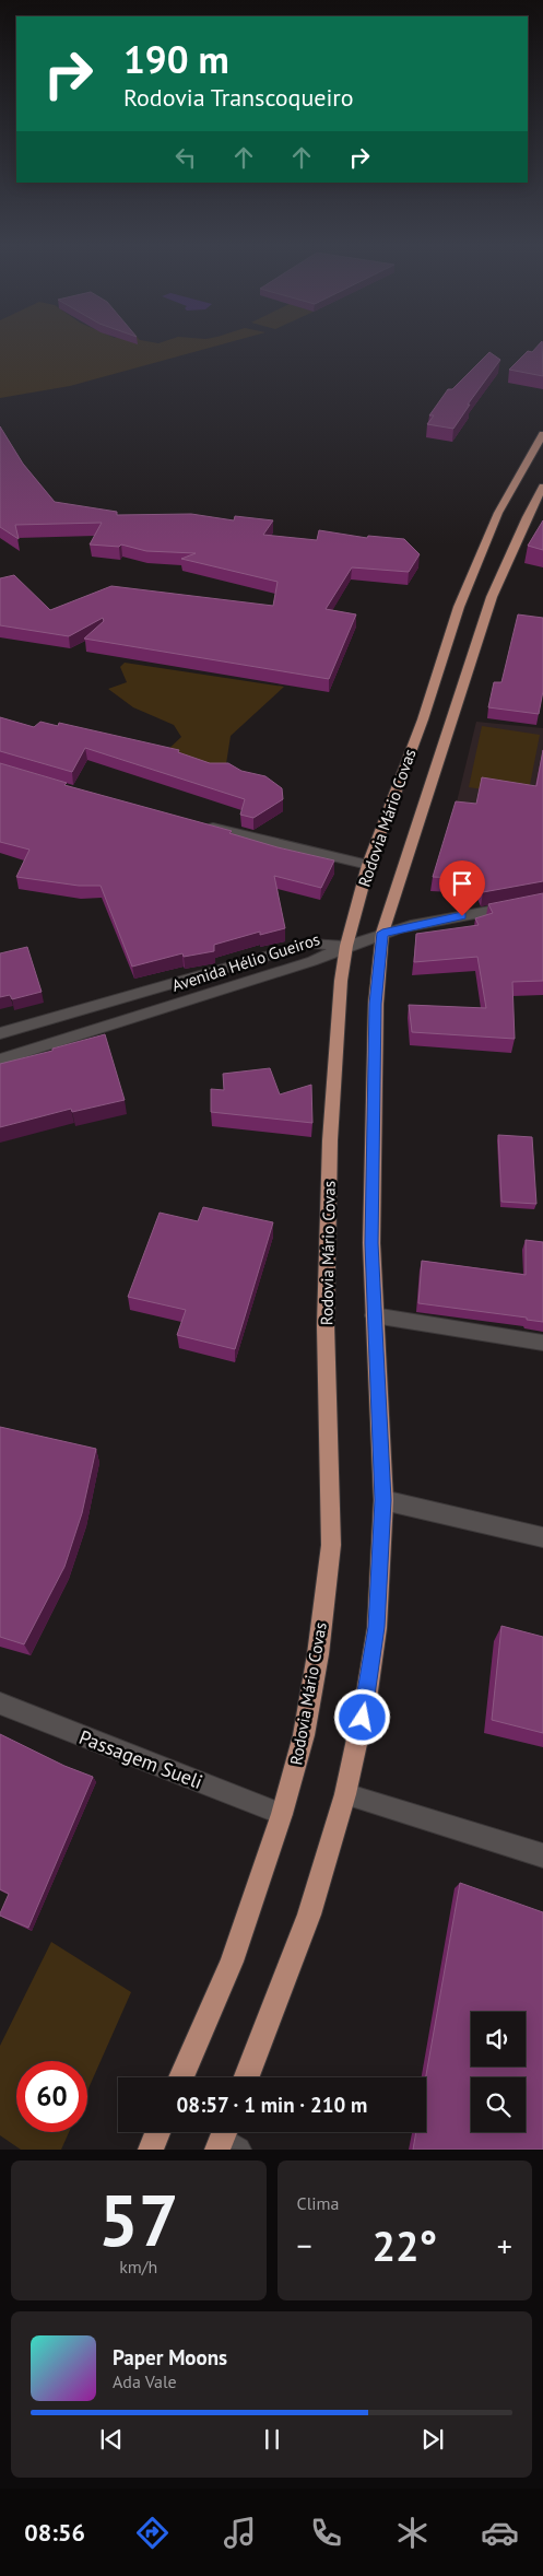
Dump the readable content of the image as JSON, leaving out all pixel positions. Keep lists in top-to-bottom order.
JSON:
{
  "streets": {
    "main road": ["Rodovia Mário Covas", "Avenida Hélio Gueiros", "Passagem Sueli"]
  },
  "crossings": [
    ["Rodovia Mário Covas", "Avenida Hélio Gueiros"],
    ["Rodovia Mário Covas", "Passagem Sueli"]
  ],
  "page": {
    "turn": ["190 m", "Rodovia Transcoqueiro"],
    "limit": "60",
    "trip": "08:57 · 1 min · 210 m",
    "tile": [
      ["57", "km/h"],
      "Clima"
    ],
    "heat": ["−", "22°", "+"],
    "song": ["Paper Moons", "Ada Vale"],
    "tabs": "08:56"
  }
}
